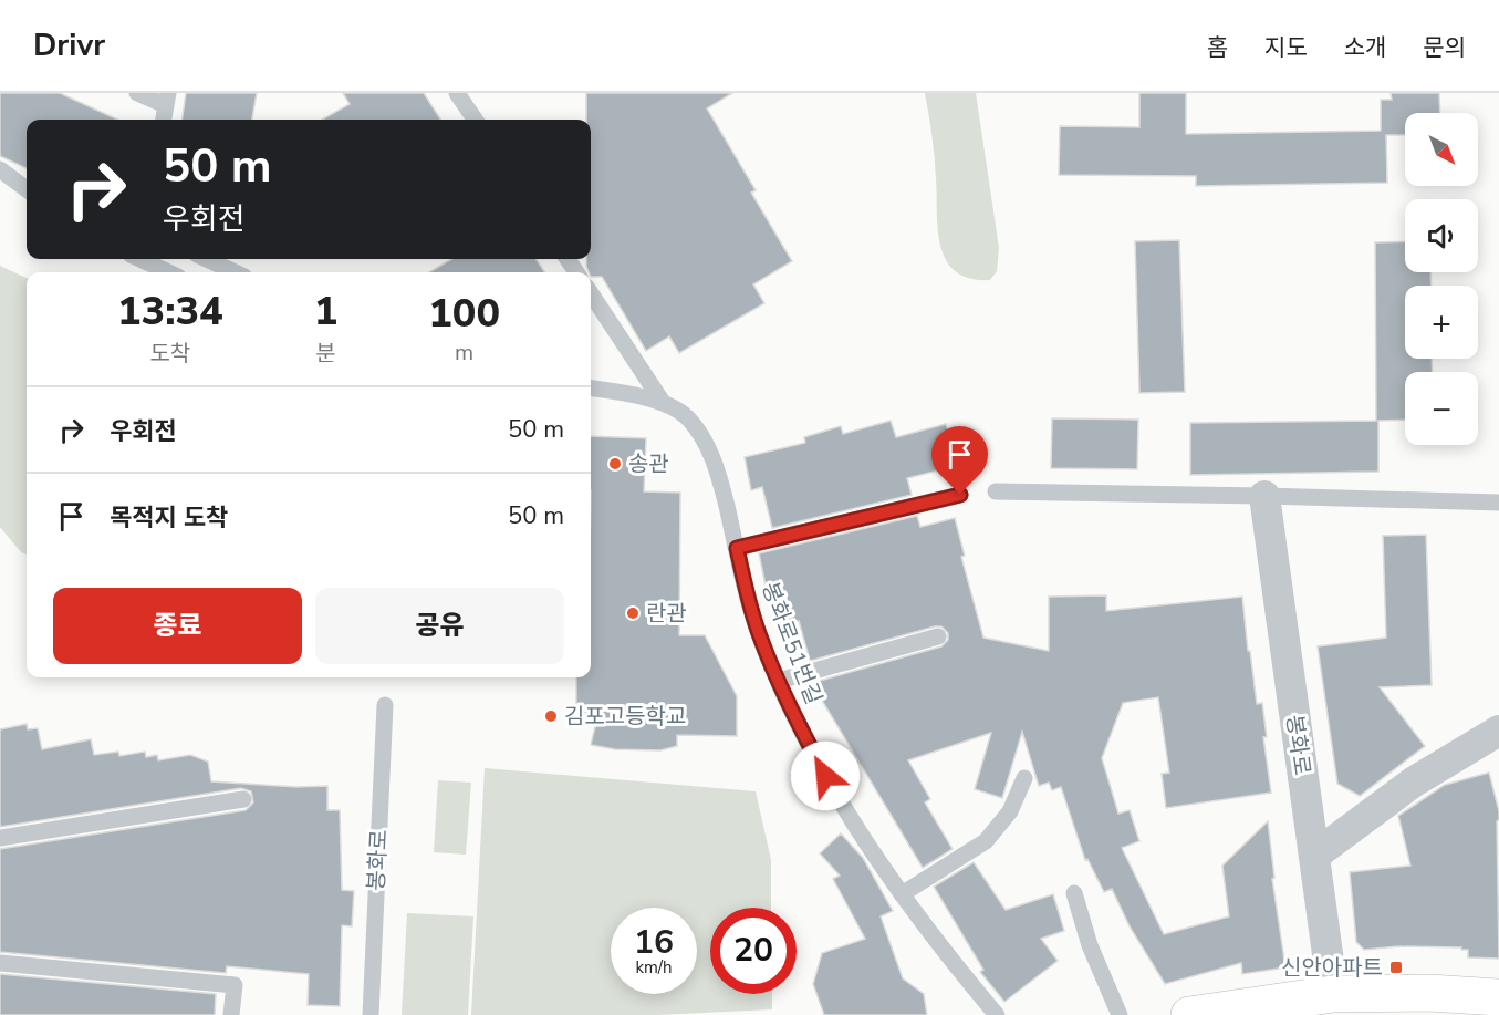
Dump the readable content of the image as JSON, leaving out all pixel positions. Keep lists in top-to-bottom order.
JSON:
{
  "streets": {
    "street": ["봉화로"],
    "lane": ["봉화로51번길"]
  },
  "places": {
    "other": ["송관", "란관", "김포고등학교"],
    "transit": ["신안아파트"]
  },
  "north": "bottom right",
  "page": {
    "header": "Drivr",
    "nav": [
      "홈",
      "지도",
      "소개",
      "문의"
    ],
    "map_buttons": ["+", "−"],
    "turn": ["50 m", "우회전"],
    "eta": [
      "13:34",
      "도착",
      "1",
      "분",
      "100",
      "m"
    ],
    "list": [
      {
        "name": "우회전",
        "value": "50 m"
      },
      {
        "name": "목적지 도착",
        "value": "50 m"
      }
    ],
    "buttons": ["종료", "공유"],
    "speed": "16 km/h",
    "limit": "20"
  }
}
